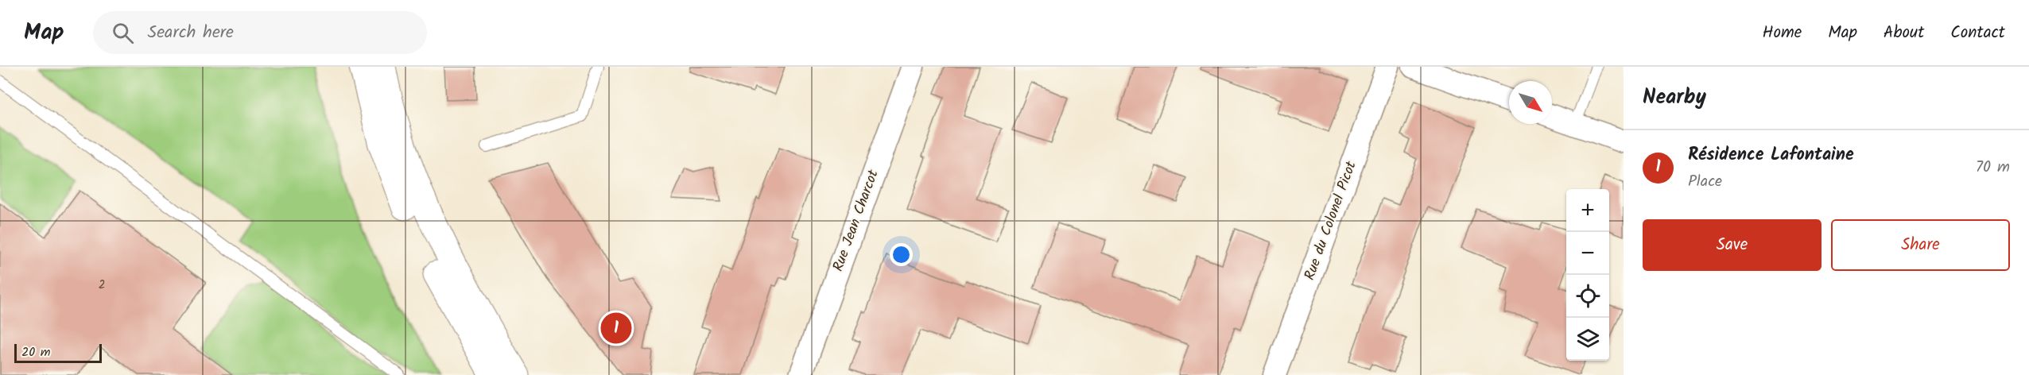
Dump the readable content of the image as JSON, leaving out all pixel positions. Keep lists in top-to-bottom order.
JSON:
{
  "streets": {
    "street": ["Rue Jean Charcot", "Rue du Colonel Picot"]
  },
  "house_numbers": ["2"],
  "scale_bar": "20 m",
  "north": "bottom right",
  "page": {
    "header": "Map",
    "search": "Search here",
    "nav": [
      "Home",
      "Map",
      "About",
      "Contact"
    ],
    "heading": "Nearby",
    "list": [
      {
        "mark": "1",
        "name": "Résidence Lafontaine",
        "note": "Place",
        "value": "70 m"
      }
    ],
    "map_buttons": ["+", "−"],
    "buttons": ["Save", "Share"],
    "pins": "1",
    "scale": "20 m"
  }
}
